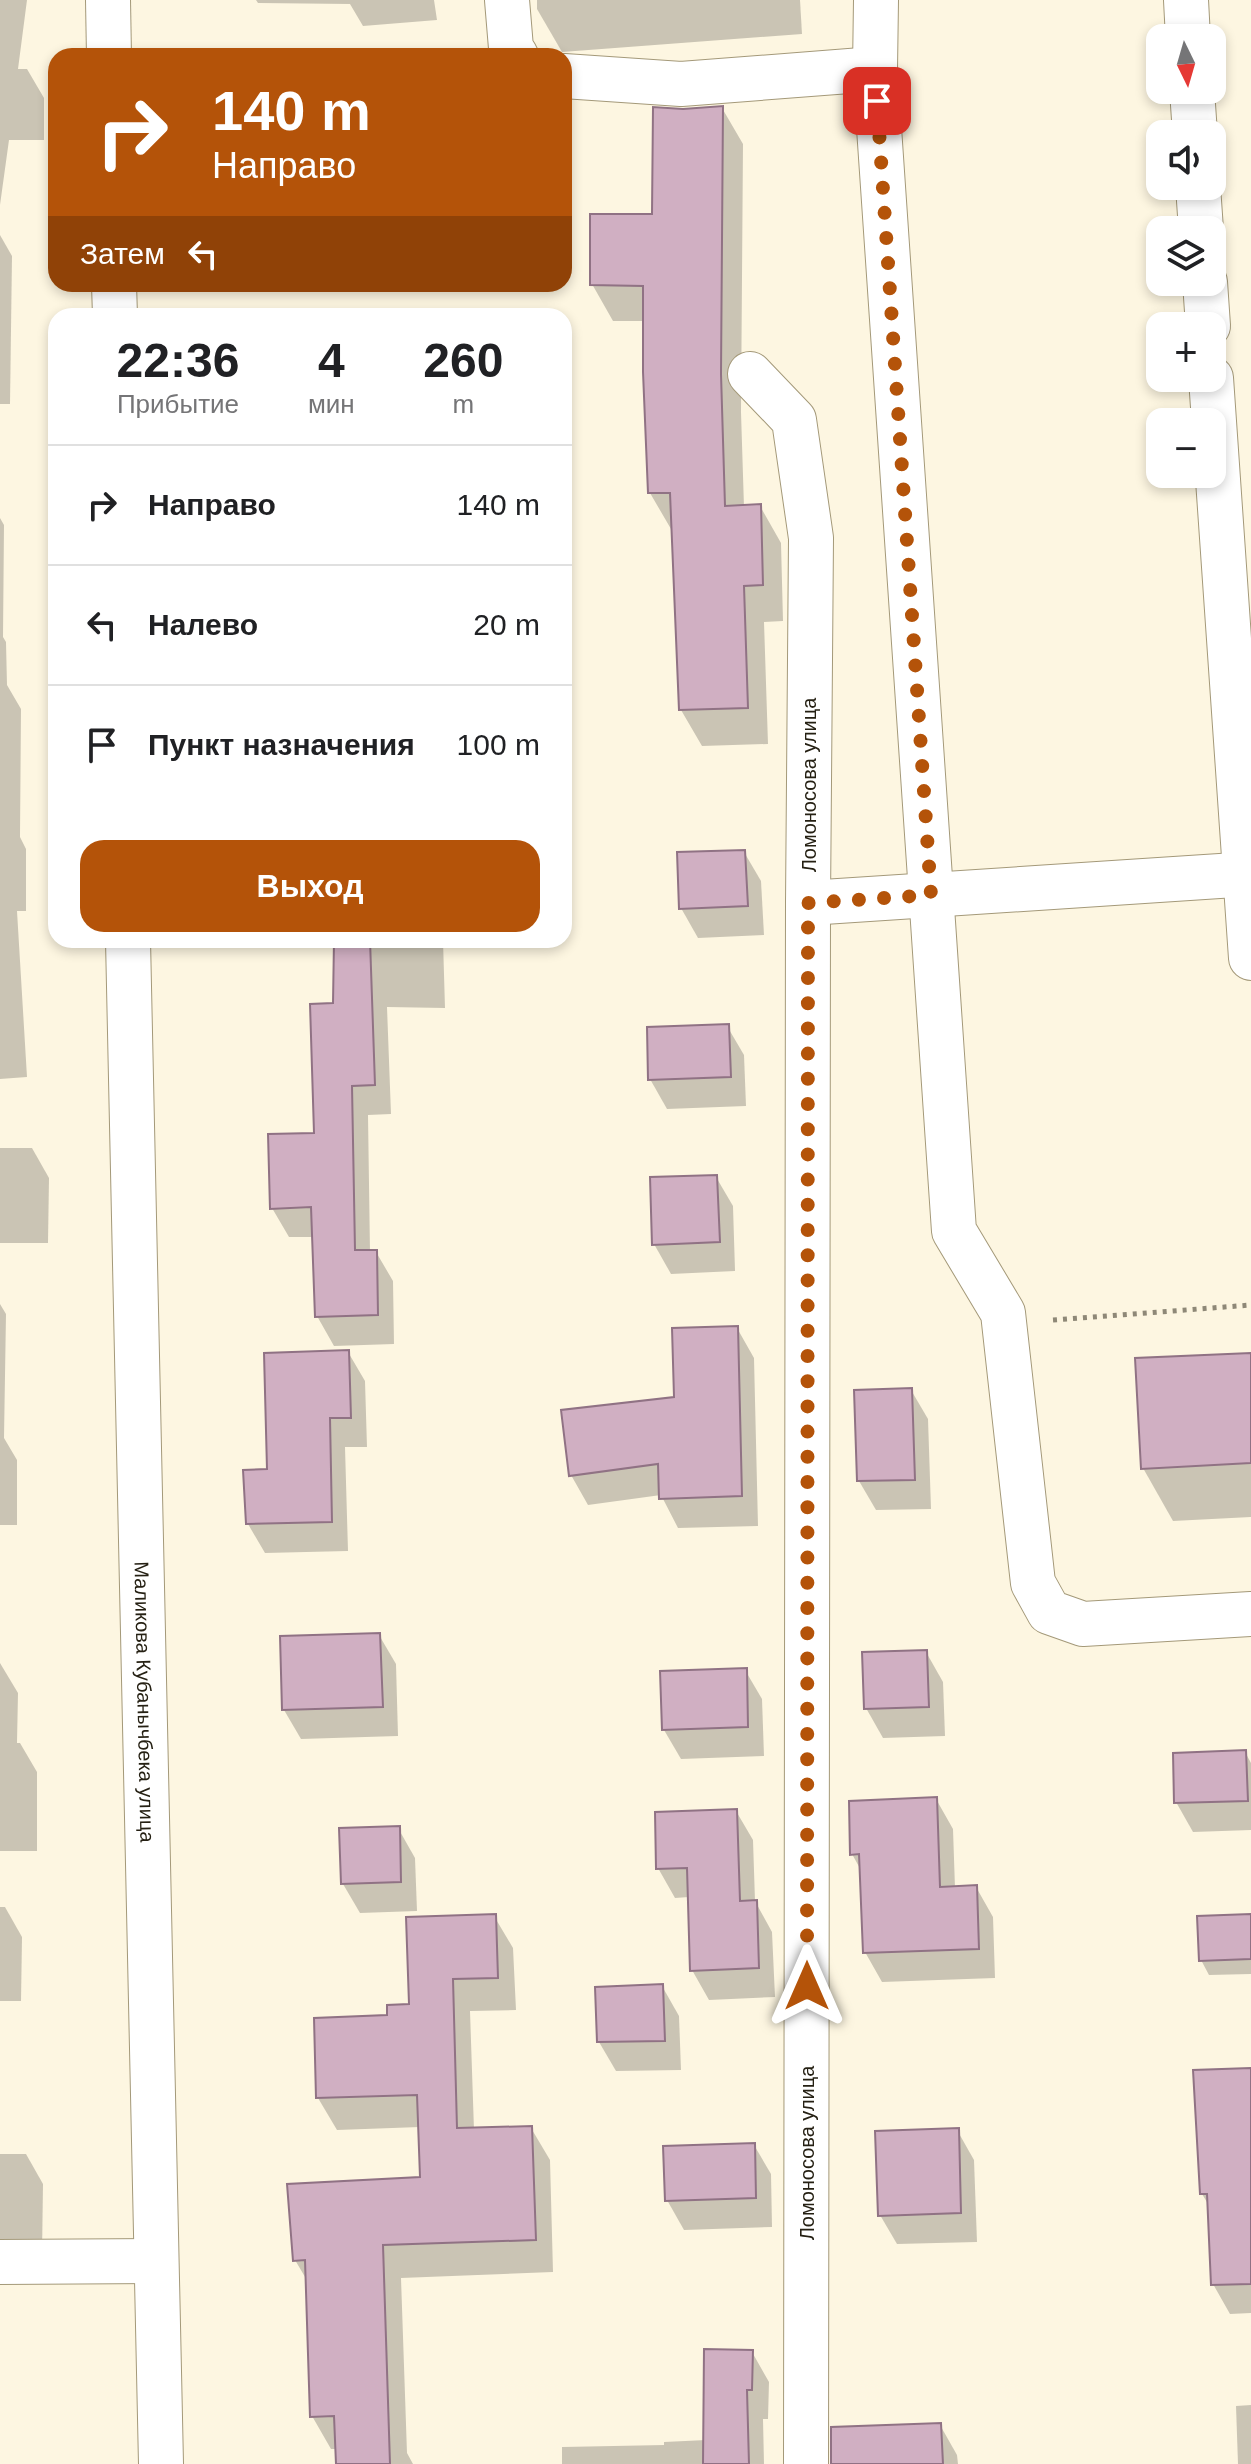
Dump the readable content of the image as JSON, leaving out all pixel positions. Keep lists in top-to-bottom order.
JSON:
{
  "streets": {
    "street": ["Ломоносова улица", "Маликова Кубанычбека улица"]
  },
  "north": "bottom",
  "page": {
    "map_buttons": ["+", "−"],
    "turn": ["140 m", "Направо"],
    "then": "Затем",
    "eta": [
      "22:36",
      "Прибытие",
      "4",
      "мин",
      "260",
      "m"
    ],
    "list": [
      {
        "name": "Направо",
        "value": "140 m"
      },
      {
        "name": "Налево",
        "value": "20 m"
      },
      {
        "name": "Пункт назначения",
        "value": "100 m"
      }
    ],
    "buttons": "Выход"
  }
}
